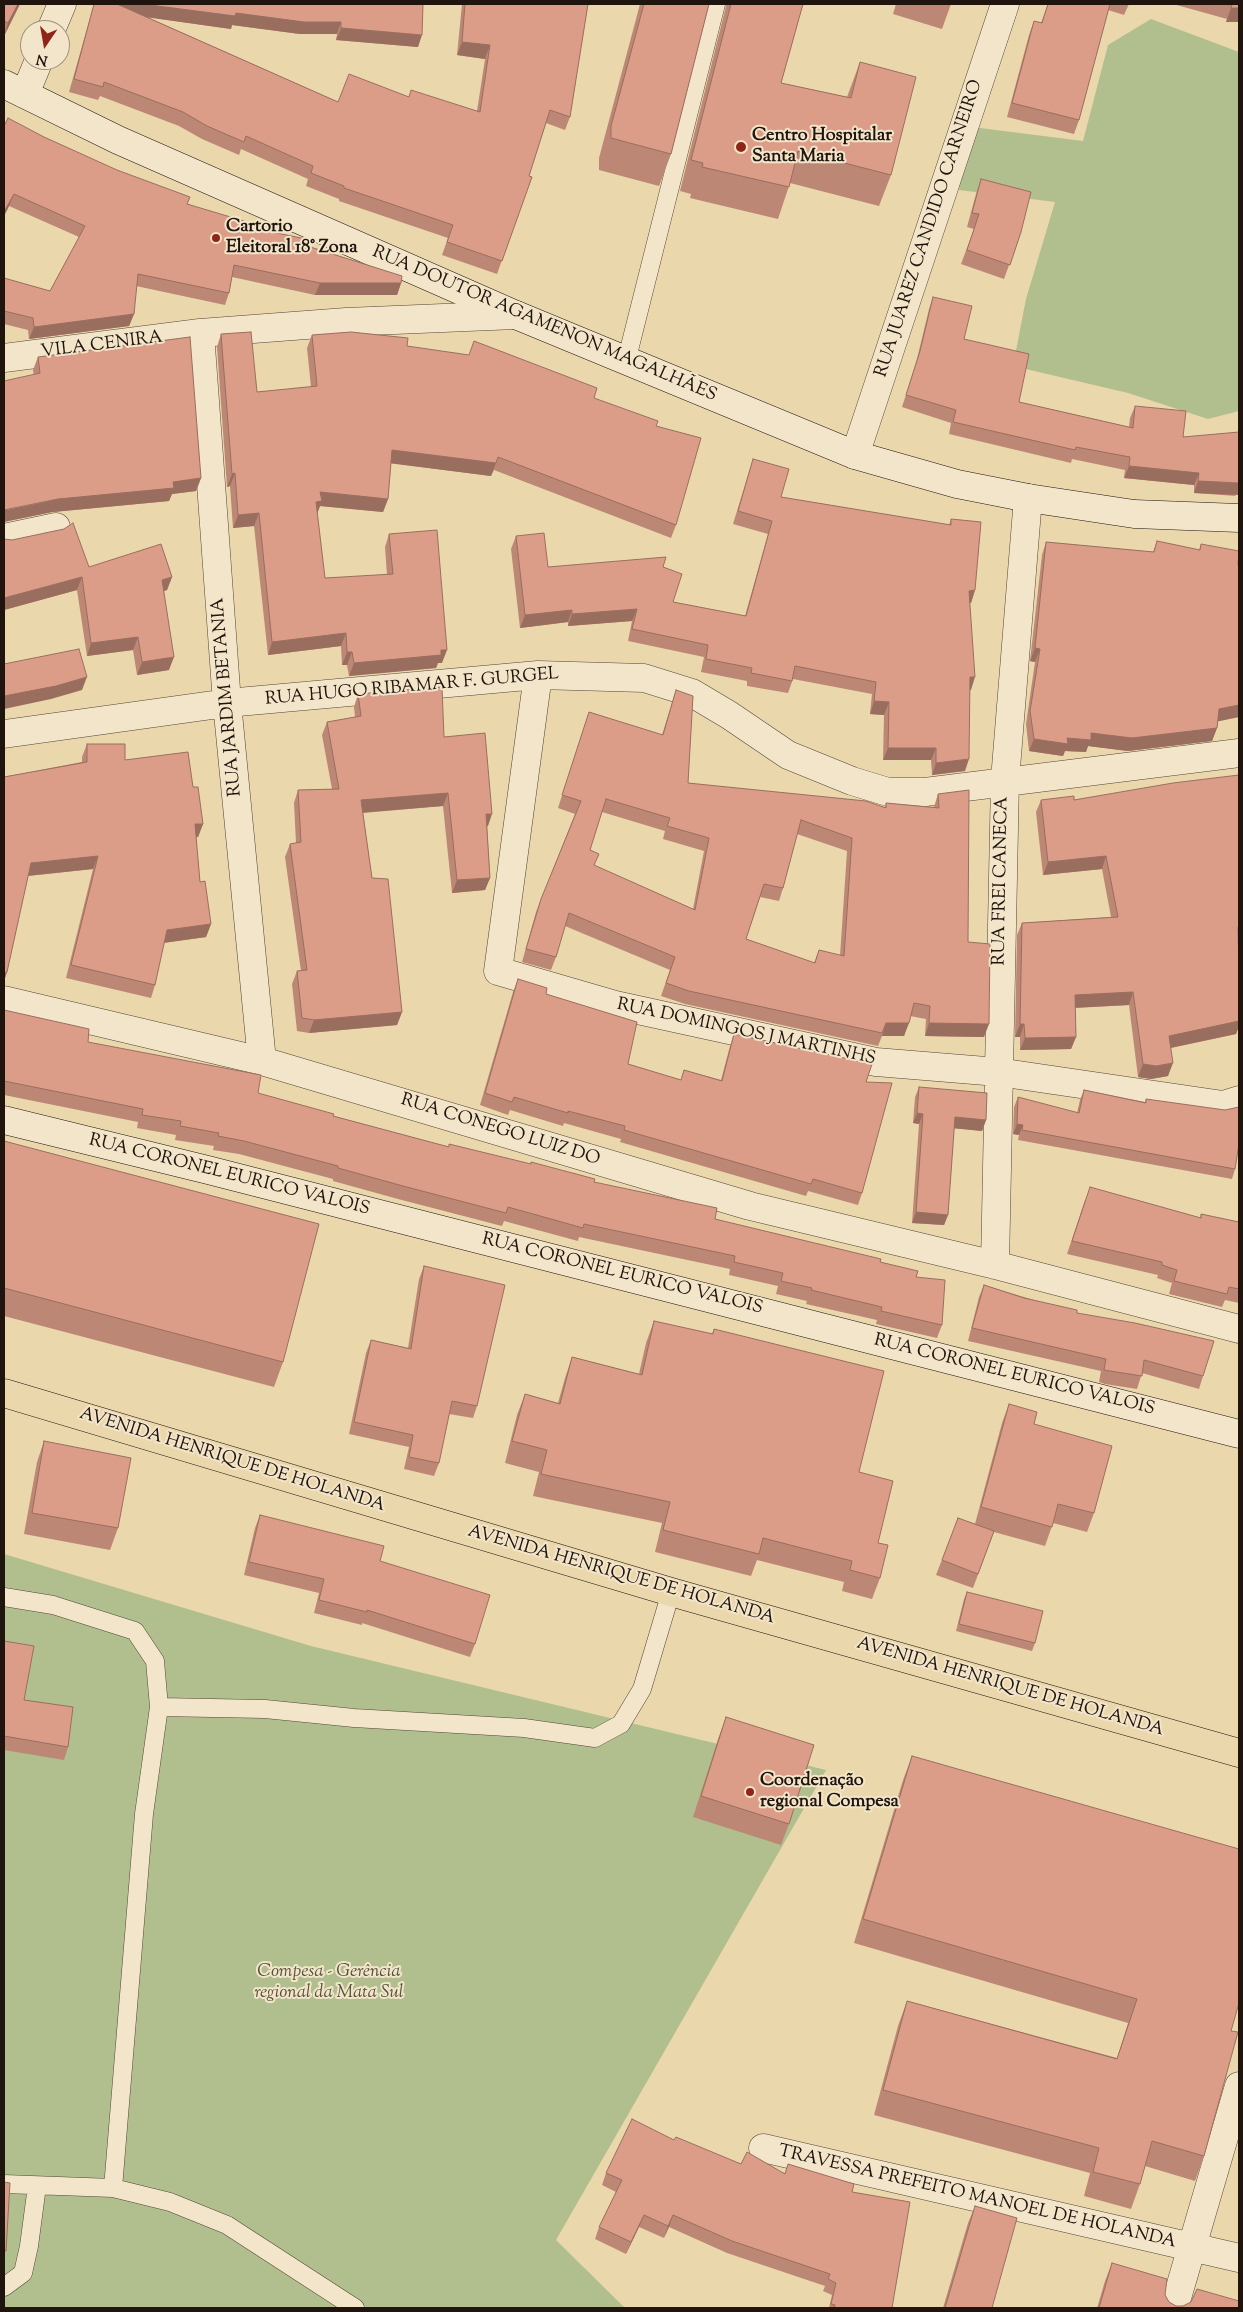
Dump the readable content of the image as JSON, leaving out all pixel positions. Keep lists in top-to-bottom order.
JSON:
{
  "streets": {
    "main road": ["AVENIDA HENRIQUE DE HOLANDA"],
    "street": [
      "RUA JUAREZ CANDIDO CARNEIRO",
      "RUA DOUTOR AGAMENON MAGALHÃES",
      "VILA CENIRA",
      "RUA HUGO RIBAMAR F. GURGEL",
      "RUA JARDIM BETANIA",
      "RUA FREI CANECA",
      "RUA DOMINGOS J MARTINHS",
      "RUA CONEGO LUIZ DO",
      "RUA CORONEL EURICO VALOIS",
      "TRAVESSA PREFEITO MANOEL DE HOLANDA"
    ]
  },
  "crossings": [
    ["RUA JUAREZ CANDIDO CARNEIRO", "RUA DOUTOR AGAMENON MAGALHÃES"],
    ["RUA DOUTOR AGAMENON MAGALHÃES", "VILA CENIRA"],
    ["RUA DOUTOR AGAMENON MAGALHÃES", "RUA FREI CANECA"],
    ["VILA CENIRA", "RUA JARDIM BETANIA"],
    ["RUA HUGO RIBAMAR F. GURGEL", "RUA JARDIM BETANIA"],
    ["RUA HUGO RIBAMAR F. GURGEL", "RUA FREI CANECA"],
    ["RUA HUGO RIBAMAR F. GURGEL", "RUA DOMINGOS J MARTINHS"],
    ["RUA JARDIM BETANIA", "RUA CONEGO LUIZ DO"],
    ["RUA FREI CANECA", "RUA DOMINGOS J MARTINHS"],
    ["RUA FREI CANECA", "RUA CONEGO LUIZ DO"]
  ],
  "parks": ["Compesa - Gerência regional da Mata Sul"],
  "places": ["Centro Hospitalar Santa Maria", "Cartorio Eleitoral 18° Zona", "Coordenação regional Compesa"],
  "north": "bottom"
}
